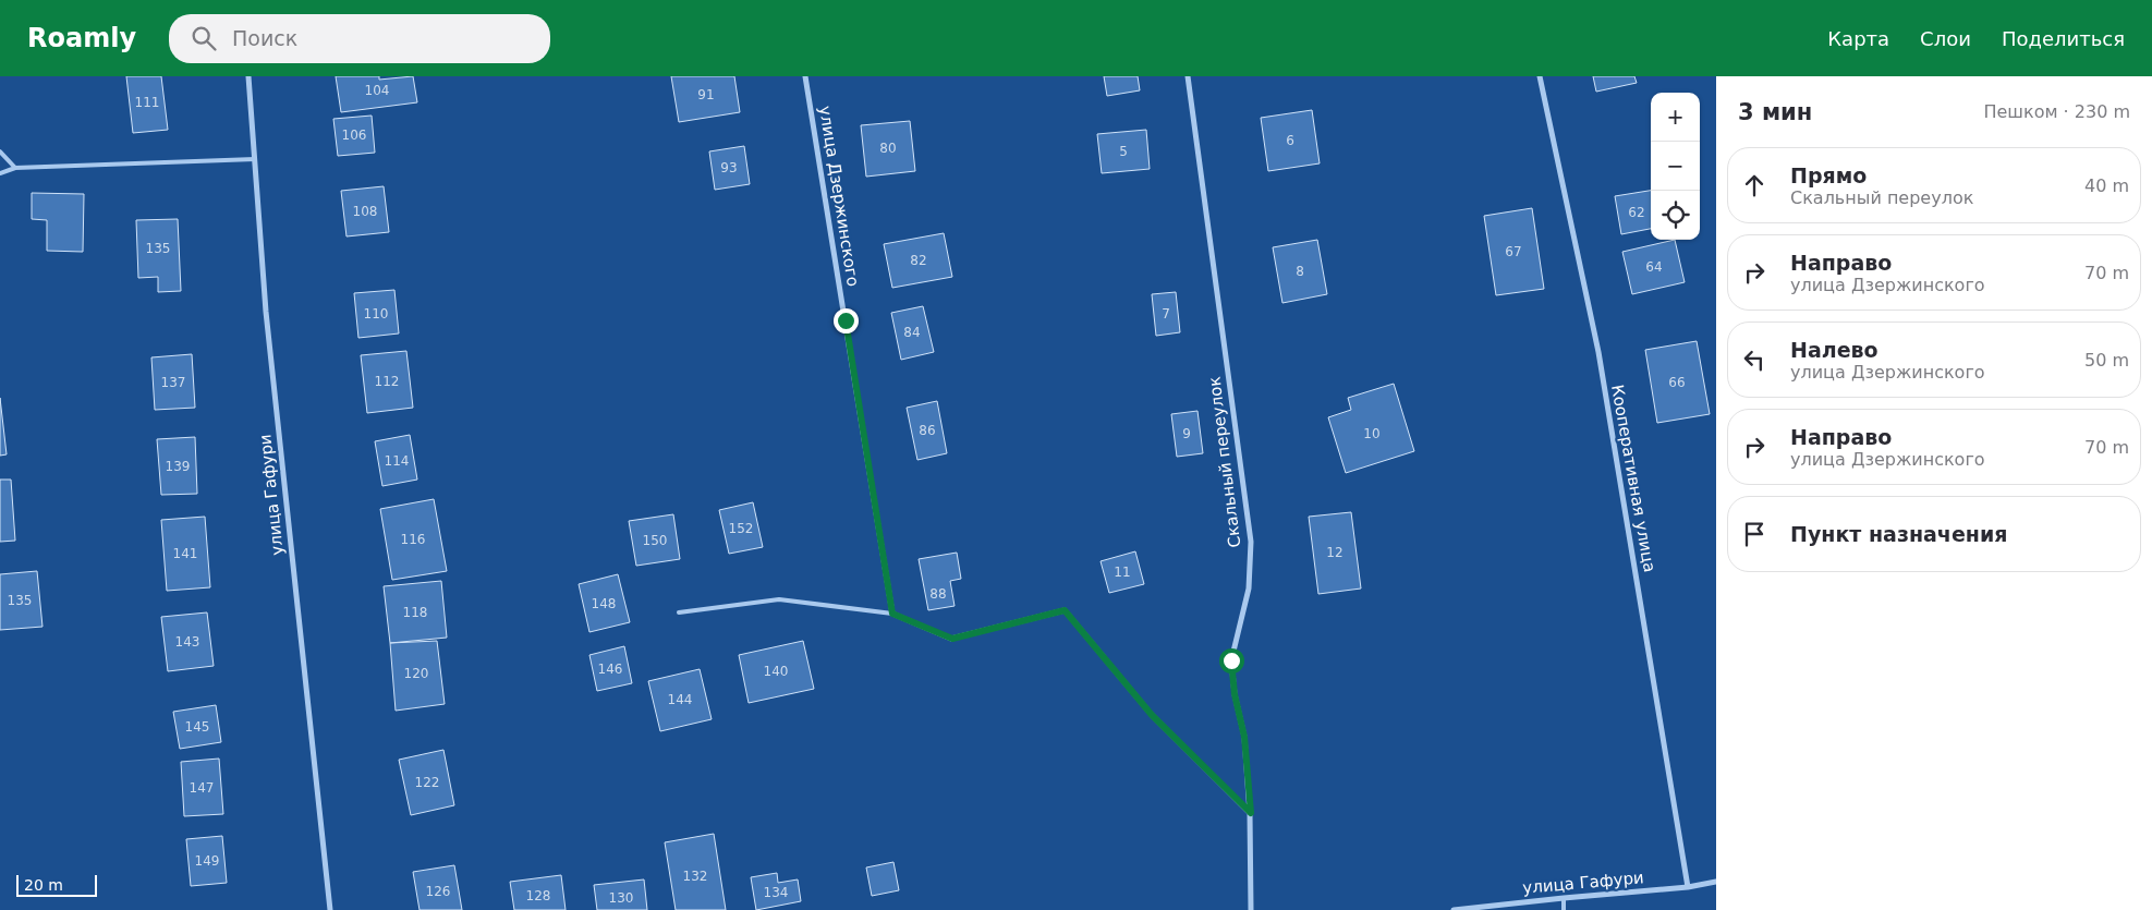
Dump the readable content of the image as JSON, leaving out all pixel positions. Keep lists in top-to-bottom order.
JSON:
{
  "streets": {
    "street": [
      "улица Дзержинского",
      "Скальный переулок",
      "Кооперативная улица",
      "улица Гафури"
    ]
  },
  "crossings": [
    ["Кооперативная улица", "улица Гафури"]
  ],
  "house_numbers": [
    "104",
    "91",
    "111",
    "106",
    "6",
    "80",
    "5",
    "93",
    "108",
    "62",
    "135",
    "67",
    "82",
    "64",
    "8",
    "110",
    "7",
    "84",
    "112",
    "137",
    "66",
    "86",
    "9",
    "10",
    "114",
    "139",
    "152",
    "116",
    "150",
    "12",
    "141",
    "11",
    "88",
    "135",
    "148",
    "118",
    "143",
    "146",
    "140",
    "120",
    "144",
    "145",
    "122",
    "147",
    "149",
    "132",
    "126",
    "134",
    "128",
    "130"
  ],
  "scale_bar": "20 m",
  "page": {
    "header": "Roamly",
    "search": "Поиск",
    "nav": ["Карта", "Слои", "Поделиться"],
    "heading": ["3 мин", "Пешком · 230 m"],
    "map_buttons": ["+", "−"],
    "list": [
      ["Прямо", "Скальный переулок", "40 m"],
      ["Направо", "улица Дзержинского", "70 m"],
      ["Налево", "улица Дзержинского", "50 m"],
      ["Направо", "улица Дзержинского", "70 m"],
      "Пункт назначения"
    ],
    "scale": "20 m"
  }
}
